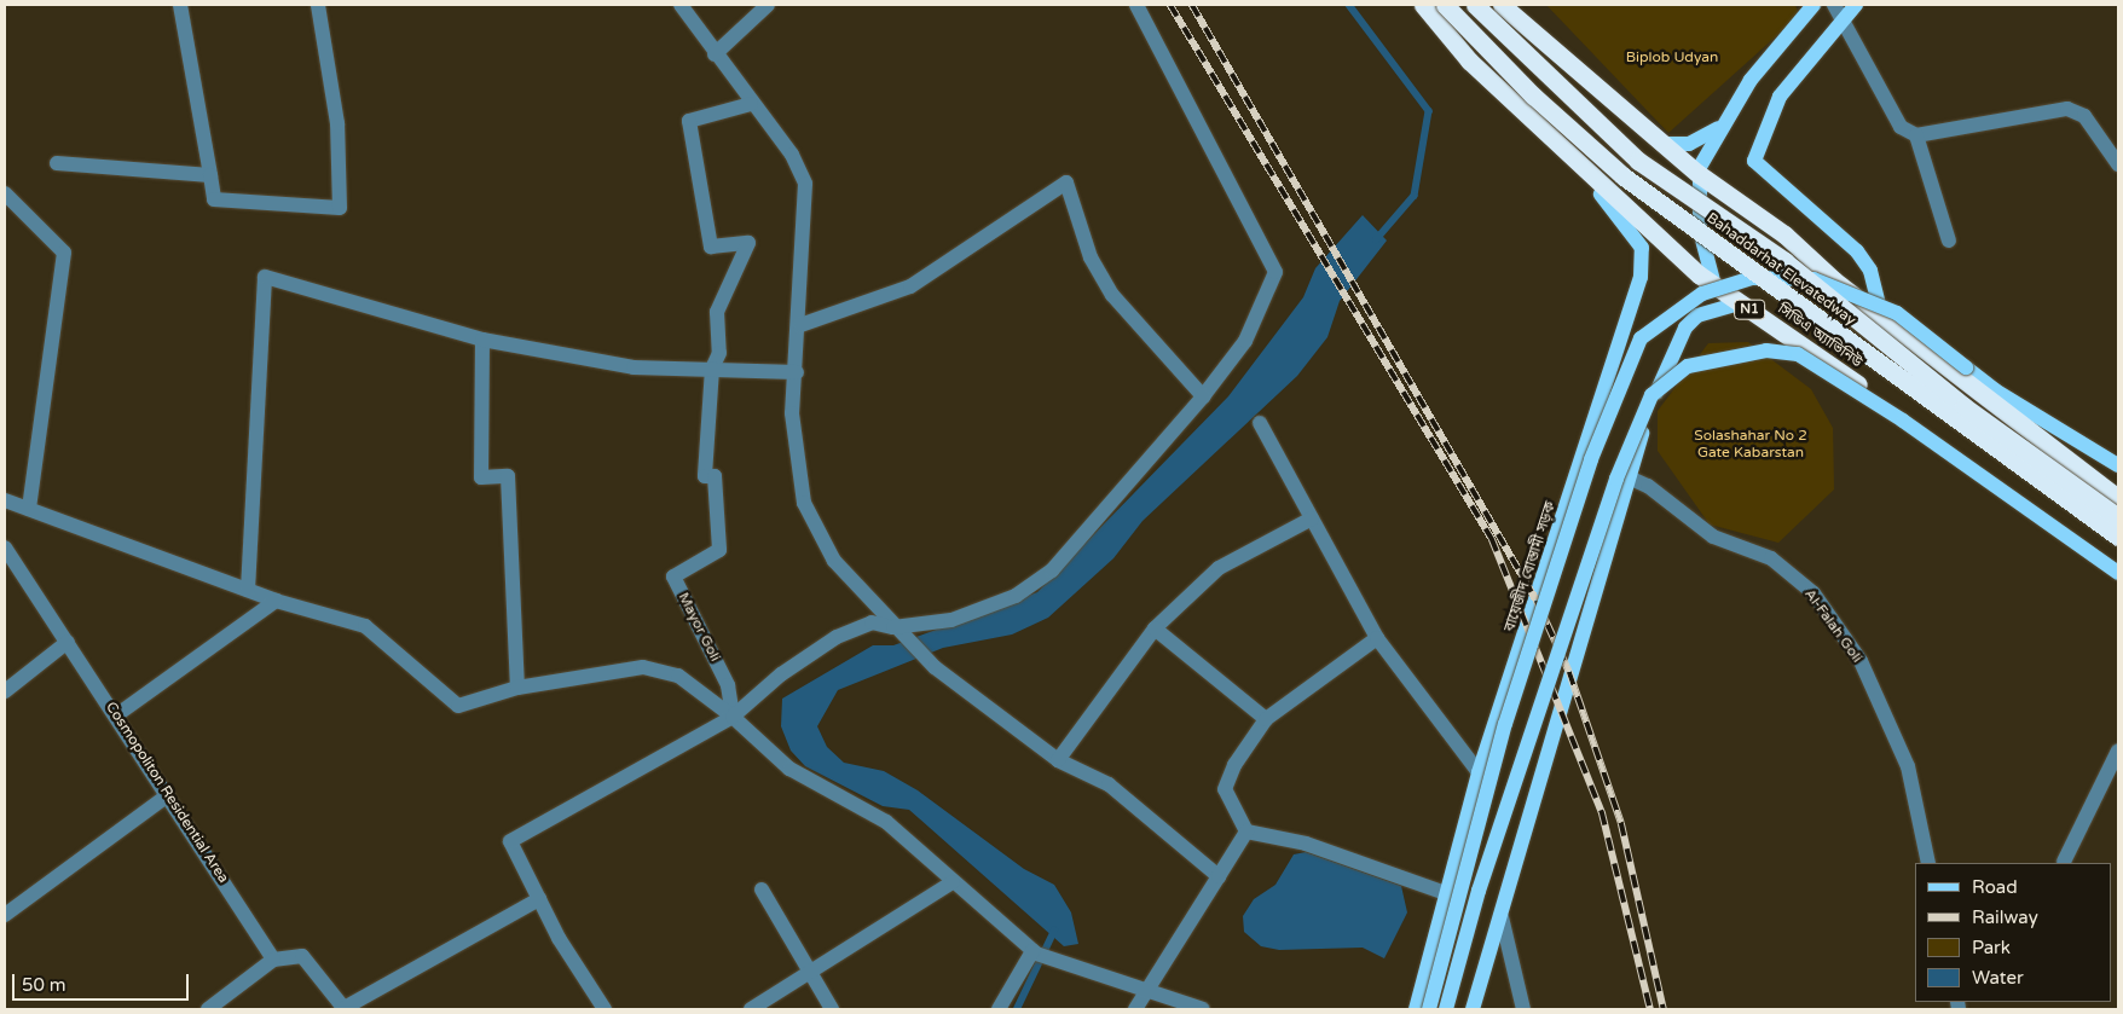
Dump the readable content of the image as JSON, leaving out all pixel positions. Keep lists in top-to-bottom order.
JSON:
{
  "streets": {
    "highway": ["Bahaddarhat Elevatedway", "N1", "সিডিএ অ্যাভিনিউ"],
    "main road": ["বায়েজীদ বোস্তামী সড়ক"],
    "street": ["Al-Falah Goli", "Mayor Goli", "Cosmopoliton Residential Area"]
  },
  "crossings": [
    ["সিডিএ অ্যাভিনিউ", "বায়েজীদ বোস্তামী সড়ক"]
  ],
  "parks": ["Biplob Udyan", "Solashahar No 2 Gate Kabarstan"],
  "legend": [
    "Road",
    "Railway",
    "Park",
    "Water"
  ],
  "scale_bar": "50 m"
}
